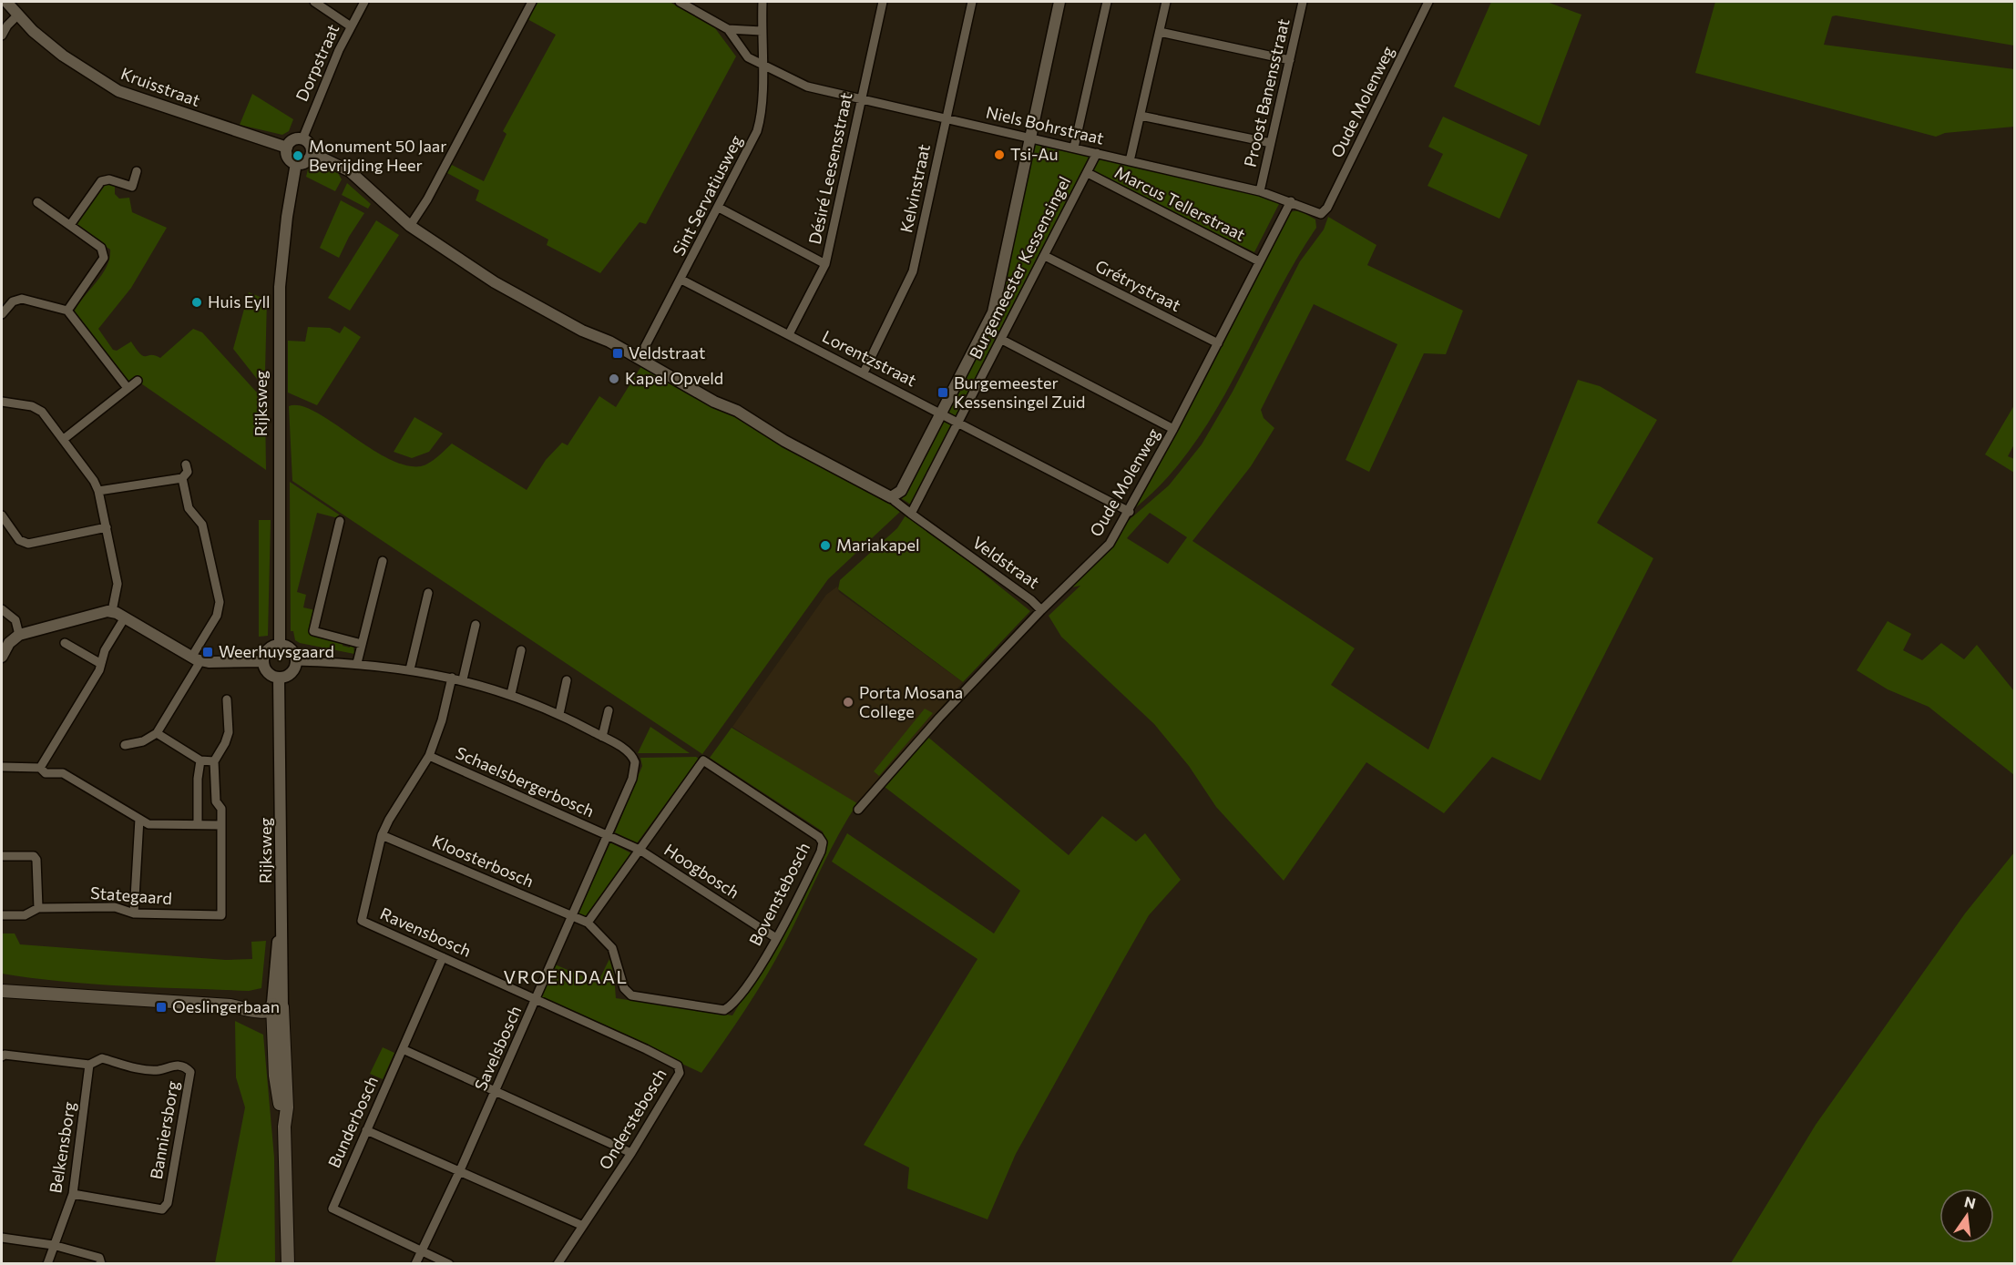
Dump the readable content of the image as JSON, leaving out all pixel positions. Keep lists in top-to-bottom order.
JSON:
{
  "streets": {
    "main road": ["Rijksweg"],
    "street": [
      "Dorpstraat",
      "Kruisstraat",
      "Proost Banensstraat",
      "Oude Molenweg",
      "Niels Bohrstraat",
      "Désiré Leesensstraat",
      "Kelvinstraat",
      "Sint Servatiusweg",
      "Marcus Tellerstraat",
      "Burgemeester Kessensingel",
      "Grétrystraat",
      "Lorentzstraat",
      "Veldstraat",
      "Schaelsbergerbosch",
      "Kloosterbosch",
      "Hoogbosch",
      "Bovenstebosch",
      "Stategaard",
      "Ravensbosch",
      "Savelsbosch",
      "Onderstebosch",
      "Bunderbosch",
      "Banniersborg",
      "Belkensborg"
    ]
  },
  "crossings": [
    ["Dorpstraat", "Kruisstraat"],
    ["Dorpstraat", "Rijksweg"],
    ["Dorpstraat", "Veldstraat"],
    ["Kruisstraat", "Rijksweg"],
    ["Kruisstraat", "Veldstraat"],
    ["Proost Banensstraat", "Niels Bohrstraat"],
    ["Oude Molenweg", "Niels Bohrstraat"],
    ["Oude Molenweg", "Marcus Tellerstraat"],
    ["Oude Molenweg", "Grétrystraat"],
    ["Oude Molenweg", "Lorentzstraat"],
    ["Oude Molenweg", "Veldstraat"],
    ["Niels Bohrstraat", "Désiré Leesensstraat"],
    ["Niels Bohrstraat", "Kelvinstraat"],
    ["Niels Bohrstraat", "Sint Servatiusweg"],
    ["Niels Bohrstraat", "Burgemeester Kessensingel"],
    ["Désiré Leesensstraat", "Lorentzstraat"],
    ["Kelvinstraat", "Lorentzstraat"],
    ["Sint Servatiusweg", "Lorentzstraat"],
    ["Sint Servatiusweg", "Veldstraat"],
    ["Marcus Tellerstraat", "Burgemeester Kessensingel"],
    ["Burgemeester Kessensingel", "Grétrystraat"],
    ["Burgemeester Kessensingel", "Lorentzstraat"],
    ["Burgemeester Kessensingel", "Veldstraat"],
    ["Rijksweg", "Veldstraat"],
    ["Rijksweg", "Savelsbosch"],
    ["Schaelsbergerbosch", "Hoogbosch"],
    ["Schaelsbergerbosch", "Ravensbosch"],
    ["Schaelsbergerbosch", "Savelsbosch"],
    ["Kloosterbosch", "Bovenstebosch"],
    ["Kloosterbosch", "Ravensbosch"],
    ["Kloosterbosch", "Savelsbosch"],
    ["Hoogbosch", "Bovenstebosch"],
    ["Hoogbosch", "Savelsbosch"],
    ["Ravensbosch", "Savelsbosch"],
    ["Ravensbosch", "Onderstebosch"],
    ["Ravensbosch", "Bunderbosch"],
    ["Savelsbosch", "Onderstebosch"],
    ["Savelsbosch", "Bunderbosch"],
    ["Banniersborg", "Belkensborg"]
  ],
  "districts": ["VROENDAAL"],
  "places": {
    "other": [
      "Tsi-Au",
      "Monument 50 Jaar Bevrijding Heer",
      "Huis Eyll",
      "Kapel Opveld",
      "Mariakapel",
      "Porta Mosana College"
    ],
    "transit": [
      "Veldstraat",
      "Burgemeester Kessensingel Zuid",
      "Weerhuysgaard",
      "Oeslingerbaan"
    ]
  },
  "north": "top"
}
